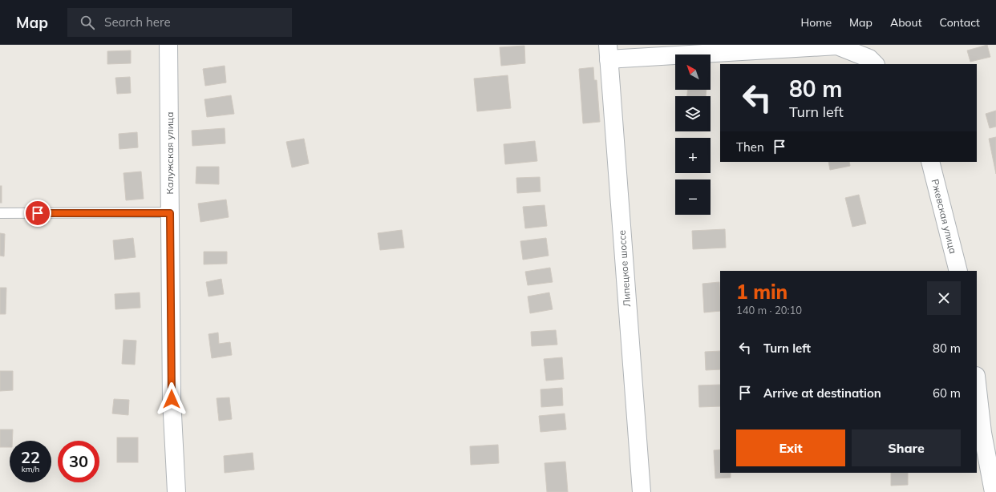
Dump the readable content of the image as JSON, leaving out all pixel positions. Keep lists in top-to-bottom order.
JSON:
{
  "streets": {
    "street": ["Калужская улица", "Ржевская улица", "Липецкое шоссе"]
  },
  "north": "top left",
  "page": {
    "header": "Map",
    "search": "Search here",
    "nav": [
      "Home",
      "Map",
      "About",
      "Contact"
    ],
    "map_buttons": ["+", "−"],
    "turn": ["80 m", "Turn left"],
    "then": "Then",
    "heading": ["1 min", "140 m · 20:10"],
    "list": [
      {
        "name": "Turn left",
        "value": "80 m"
      },
      {
        "name": "Arrive at destination",
        "value": "60 m"
      }
    ],
    "buttons": ["Exit", "Share"],
    "speed": "22 km/h",
    "limit": "30"
  }
}
